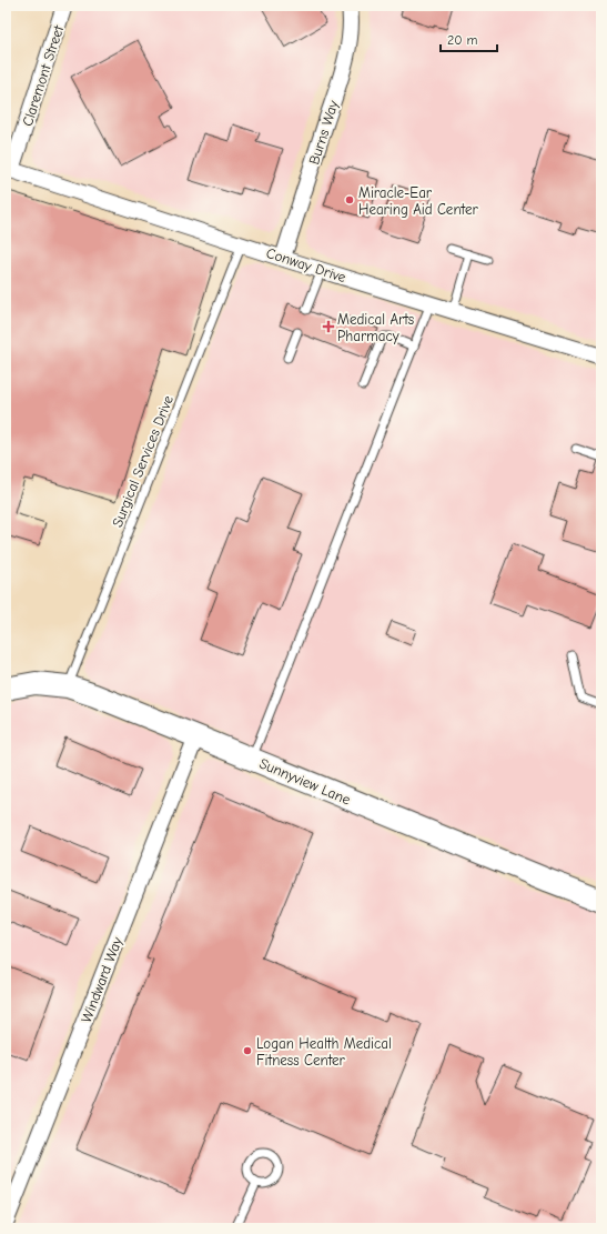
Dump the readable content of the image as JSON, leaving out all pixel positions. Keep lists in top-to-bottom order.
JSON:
{
  "streets": {
    "street": [
      "Claremont Street",
      "Burns Way",
      "Conway Drive",
      "Sunnyview Lane",
      "Windward Way"
    ],
    "lane": ["Surgical Services Drive"]
  },
  "crossings": [
    ["Claremont Street", "Conway Drive"],
    ["Burns Way", "Conway Drive"],
    ["Conway Drive", "Surgical Services Drive"],
    ["Surgical Services Drive", "Sunnyview Lane"],
    ["Sunnyview Lane", "Windward Way"]
  ],
  "places": {
    "other": ["Miracle-Ear Hearing Aid Center", "Logan Health Medical Fitness Center"],
    "health": ["Medical Arts Pharmacy"]
  },
  "scale_bar": "20 m"
}
